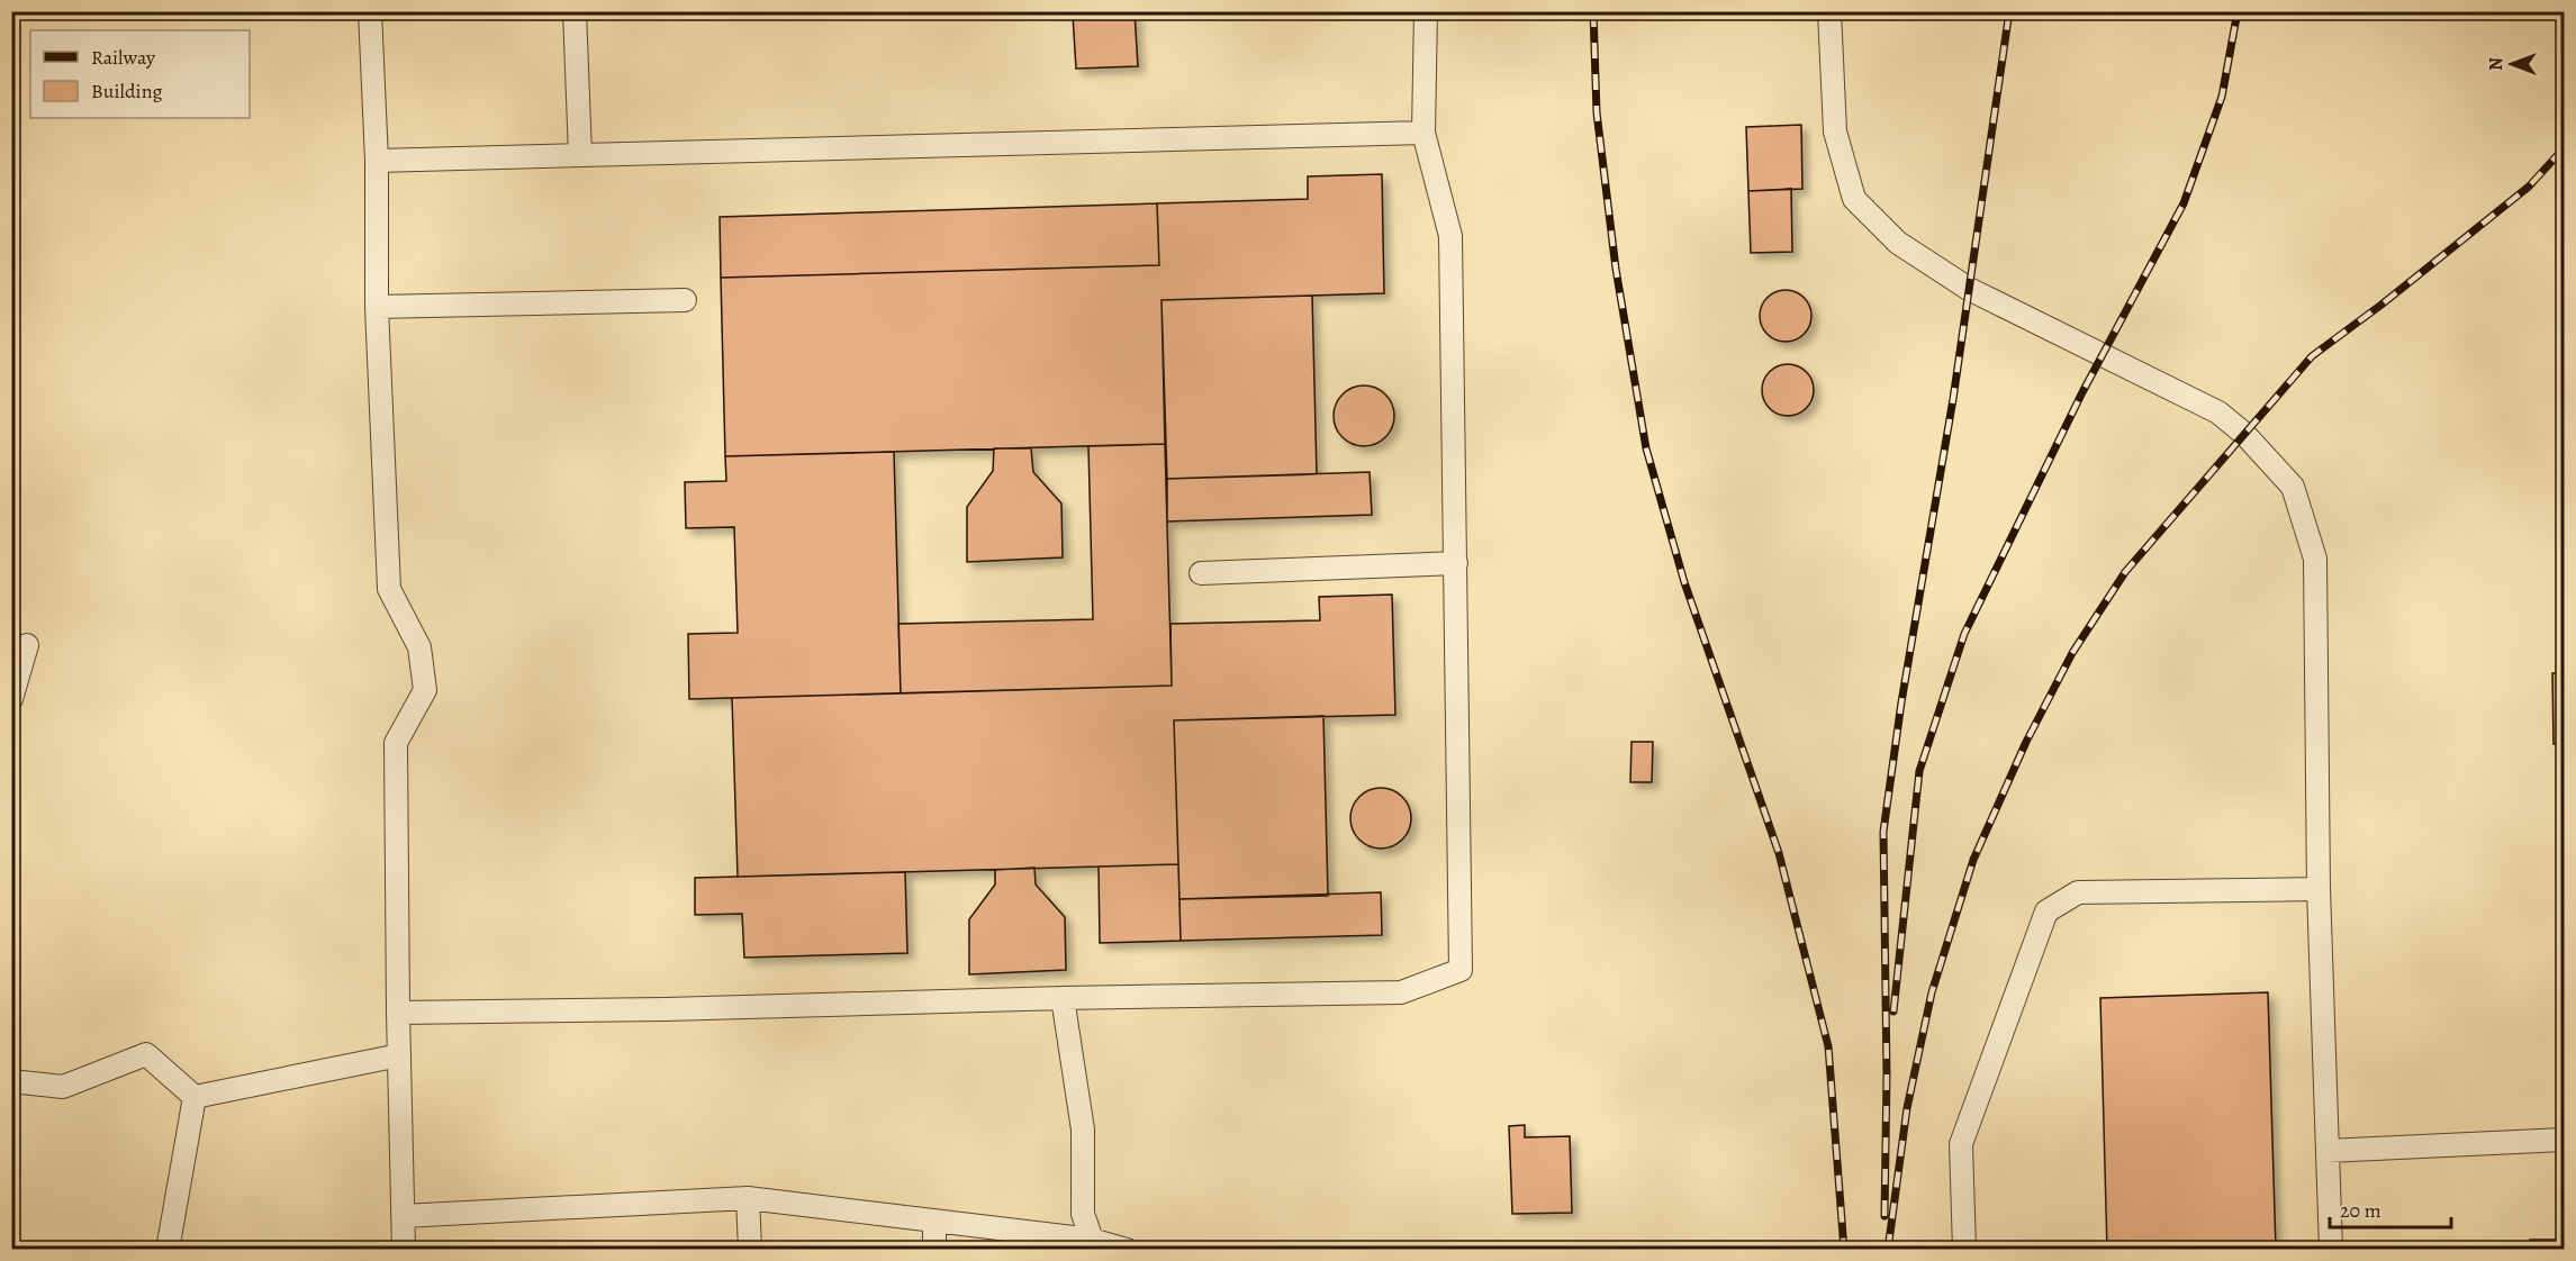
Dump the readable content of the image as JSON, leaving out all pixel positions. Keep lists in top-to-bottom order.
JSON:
{
  "legend": ["Railway", "Building"],
  "scale_bar": "20 m",
  "north": "left"
}
